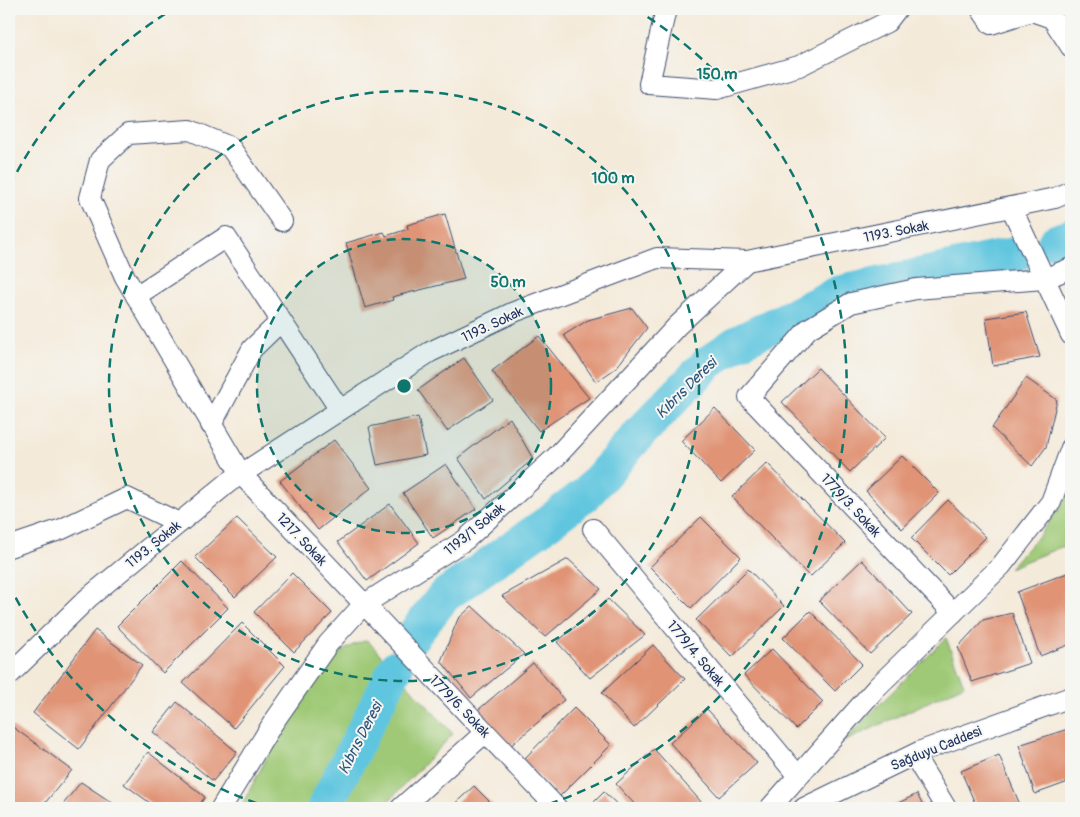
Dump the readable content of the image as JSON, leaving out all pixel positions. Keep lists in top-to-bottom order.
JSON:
{
  "streets": {
    "street": [
      "1193. Sokak",
      "1779/3. Sokak",
      "1193/1 Sokak",
      "1217. Sokak",
      "1779/4. Sokak",
      "1779/6. Sokak",
      "Sağduyu Caddesi"
    ]
  },
  "crossings": [
    ["1193. Sokak", "1193/1 Sokak"],
    ["1193. Sokak", "1217. Sokak"],
    ["1193/1 Sokak", "1217. Sokak"],
    ["1193/1 Sokak", "1779/6. Sokak"],
    ["1217. Sokak", "1779/6. Sokak"]
  ],
  "water": ["Kıbrıs Deresi"],
  "rings": ["150 m", "100 m", "50 m"]
}
